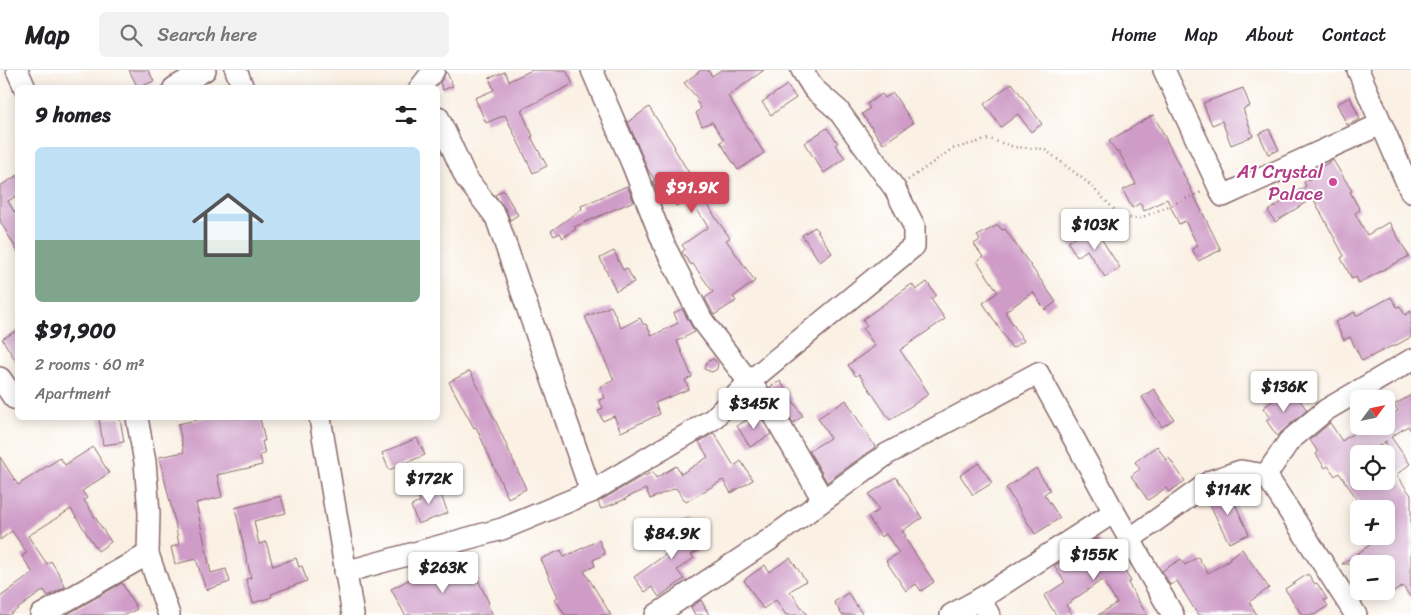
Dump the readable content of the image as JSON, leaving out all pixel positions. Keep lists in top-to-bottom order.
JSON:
{
  "places": ["A1 Crystal Palace"],
  "north": "top right",
  "page": {
    "header": "Map",
    "search": "Search here",
    "nav": [
      "Home",
      "Map",
      "About",
      "Contact"
    ],
    "heading": "9 homes",
    "list": [
      {
        "name": "$91,900",
        "note": "2 rooms · 60 m² · Apartment"
      }
    ],
    "price": [
      "$91.9K",
      "$103K",
      "$136K",
      "$345K",
      "$172K",
      "$114K",
      "$84.9K",
      "$155K",
      "$263K"
    ],
    "map_buttons": ["+", "−"]
  }
}
